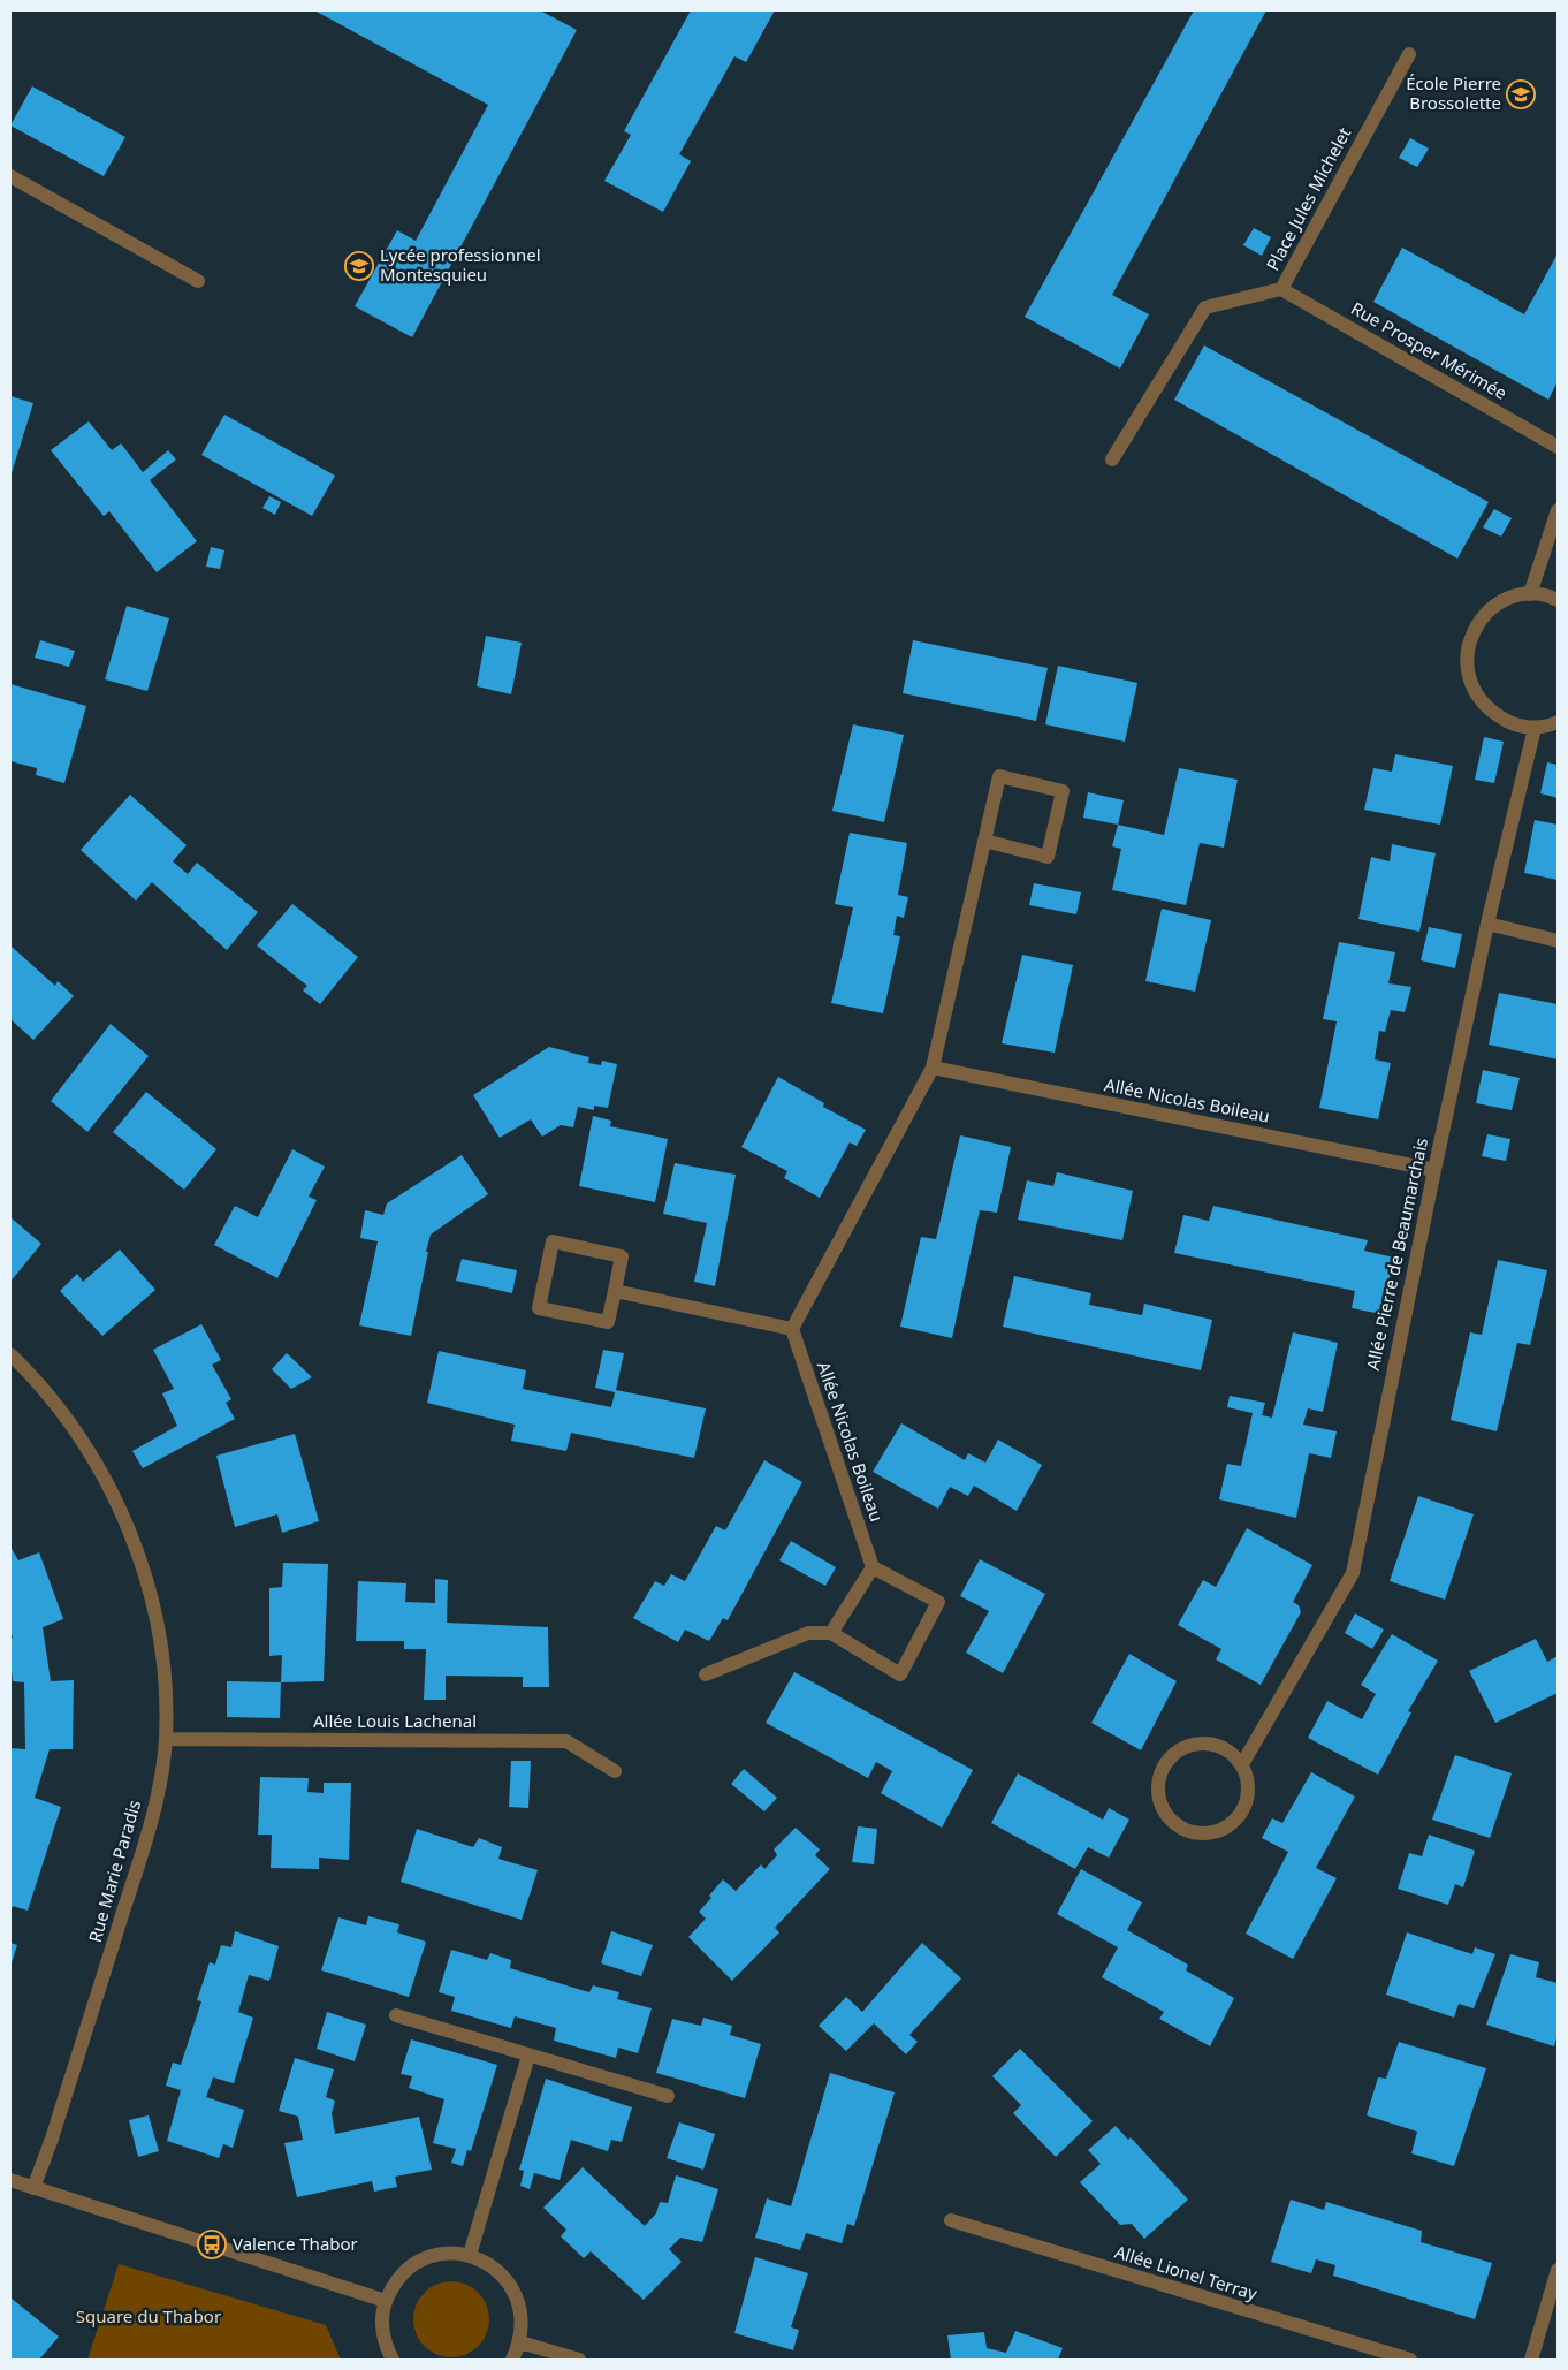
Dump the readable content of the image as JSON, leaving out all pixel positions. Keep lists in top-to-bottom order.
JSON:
{
  "streets": {
    "street": [
      "Place Jules Michelet",
      "Rue Prosper Mérimée",
      "Allée Nicolas Boileau",
      "Allée Pierre de Beaumarchais",
      "Allée Louis Lachenal",
      "Rue Marie Paradis",
      "Allée Lionel Terray"
    ]
  },
  "crossings": [
    ["Place Jules Michelet", "Rue Prosper Mérimée"],
    ["Allée Nicolas Boileau", "Allée Pierre de Beaumarchais"],
    ["Allée Louis Lachenal", "Rue Marie Paradis"]
  ],
  "parks": ["Square du Thabor"],
  "places": {
    "school or university": ["École Pierre Brossolette", "Lycée professionnel Montesquieu"],
    "bus stop": ["Valence Thabor"]
  }
}
